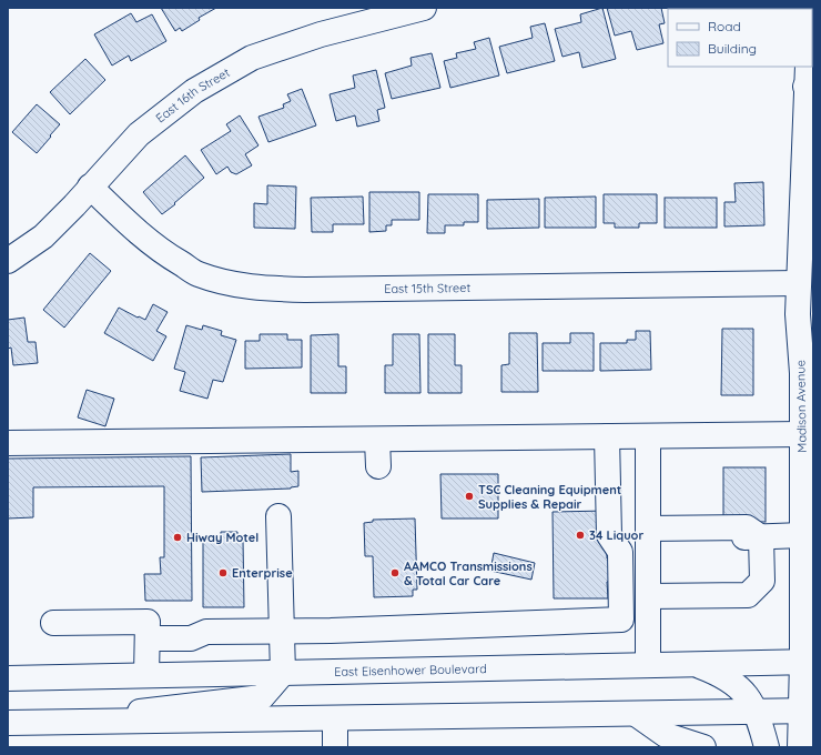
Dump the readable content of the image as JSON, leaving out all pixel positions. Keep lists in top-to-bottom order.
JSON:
{
  "streets": {
    "main road": [
      "East 16th Street",
      "East 15th Street",
      "Madison Avenue",
      "East Eisenhower Boulevard"
    ]
  },
  "crossings": [
    ["East 16th Street", "East 15th Street"],
    ["East 15th Street", "Madison Avenue"],
    ["Madison Avenue", "East Eisenhower Boulevard"]
  ],
  "places": [
    "TSC Cleaning Equipment Supplies & Repair",
    "34 Liquor",
    "Hiway Motel",
    "Enterprise",
    "AAMCO Transmissions & Total Car Care"
  ],
  "legend": ["Road", "Building"]
}
